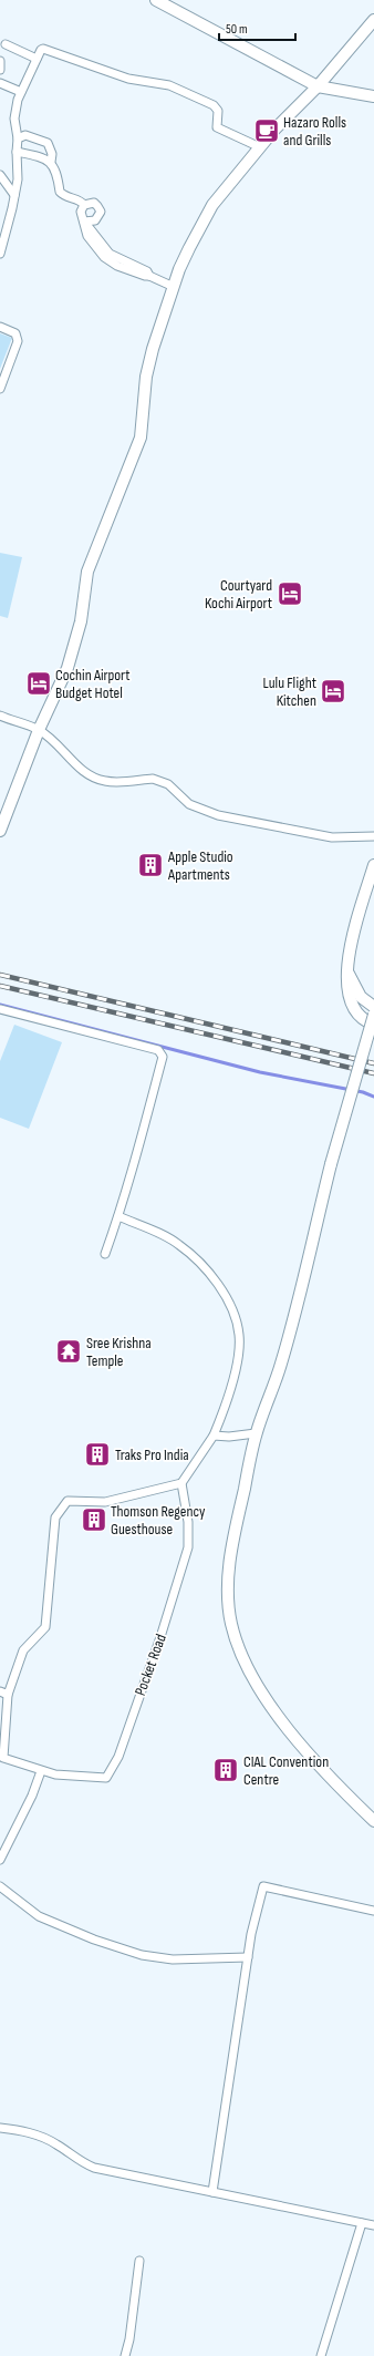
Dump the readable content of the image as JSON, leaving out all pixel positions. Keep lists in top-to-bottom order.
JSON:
{
  "streets": {
    "street": ["Pocket Road"]
  },
  "places": {
    "cafe": ["Hazaro Rolls and Grills"],
    "hotel": ["Courtyard Kochi Airport", "Cochin Airport Budget Hotel", "Lulu Flight Kitchen"],
    "building": [
      "Apple Studio Apartments",
      "Traks Pro India",
      "Thomson Regency Guesthouse",
      "CIAL Convention Centre"
    ],
    "temple": ["Sree Krishna Temple"]
  },
  "scale_bar": "50 m"
}
